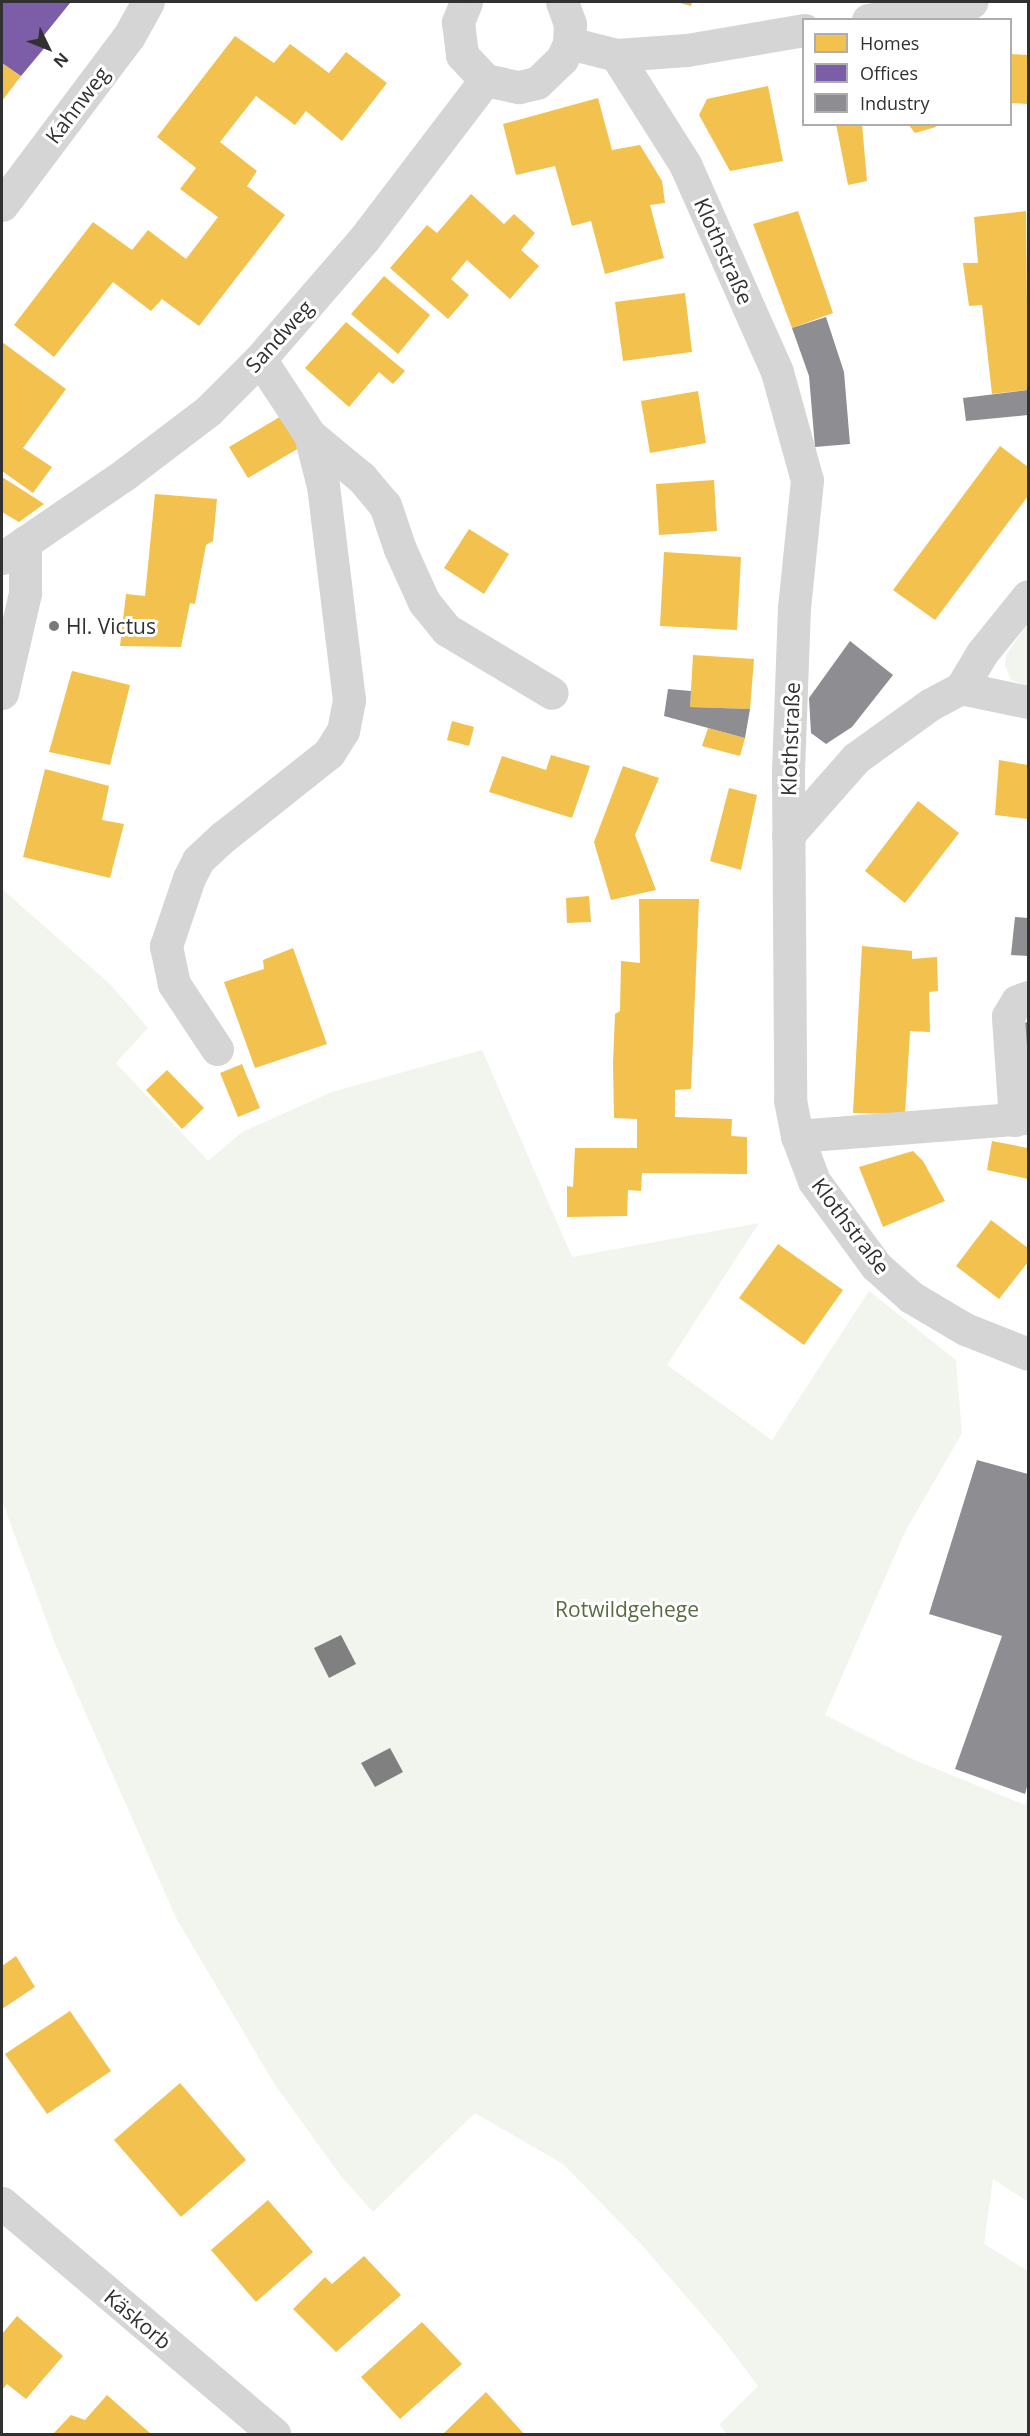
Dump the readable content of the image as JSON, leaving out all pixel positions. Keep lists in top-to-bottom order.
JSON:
{
  "streets": {
    "street": [
      "Kahnweg",
      "Klothstraße",
      "Sandweg",
      "Käskorb"
    ]
  },
  "parks": ["Rotwildgehege"],
  "places": ["Hl. Victus"],
  "legend": ["Homes", "Offices", "Industry"],
  "north": "bottom right"
}
